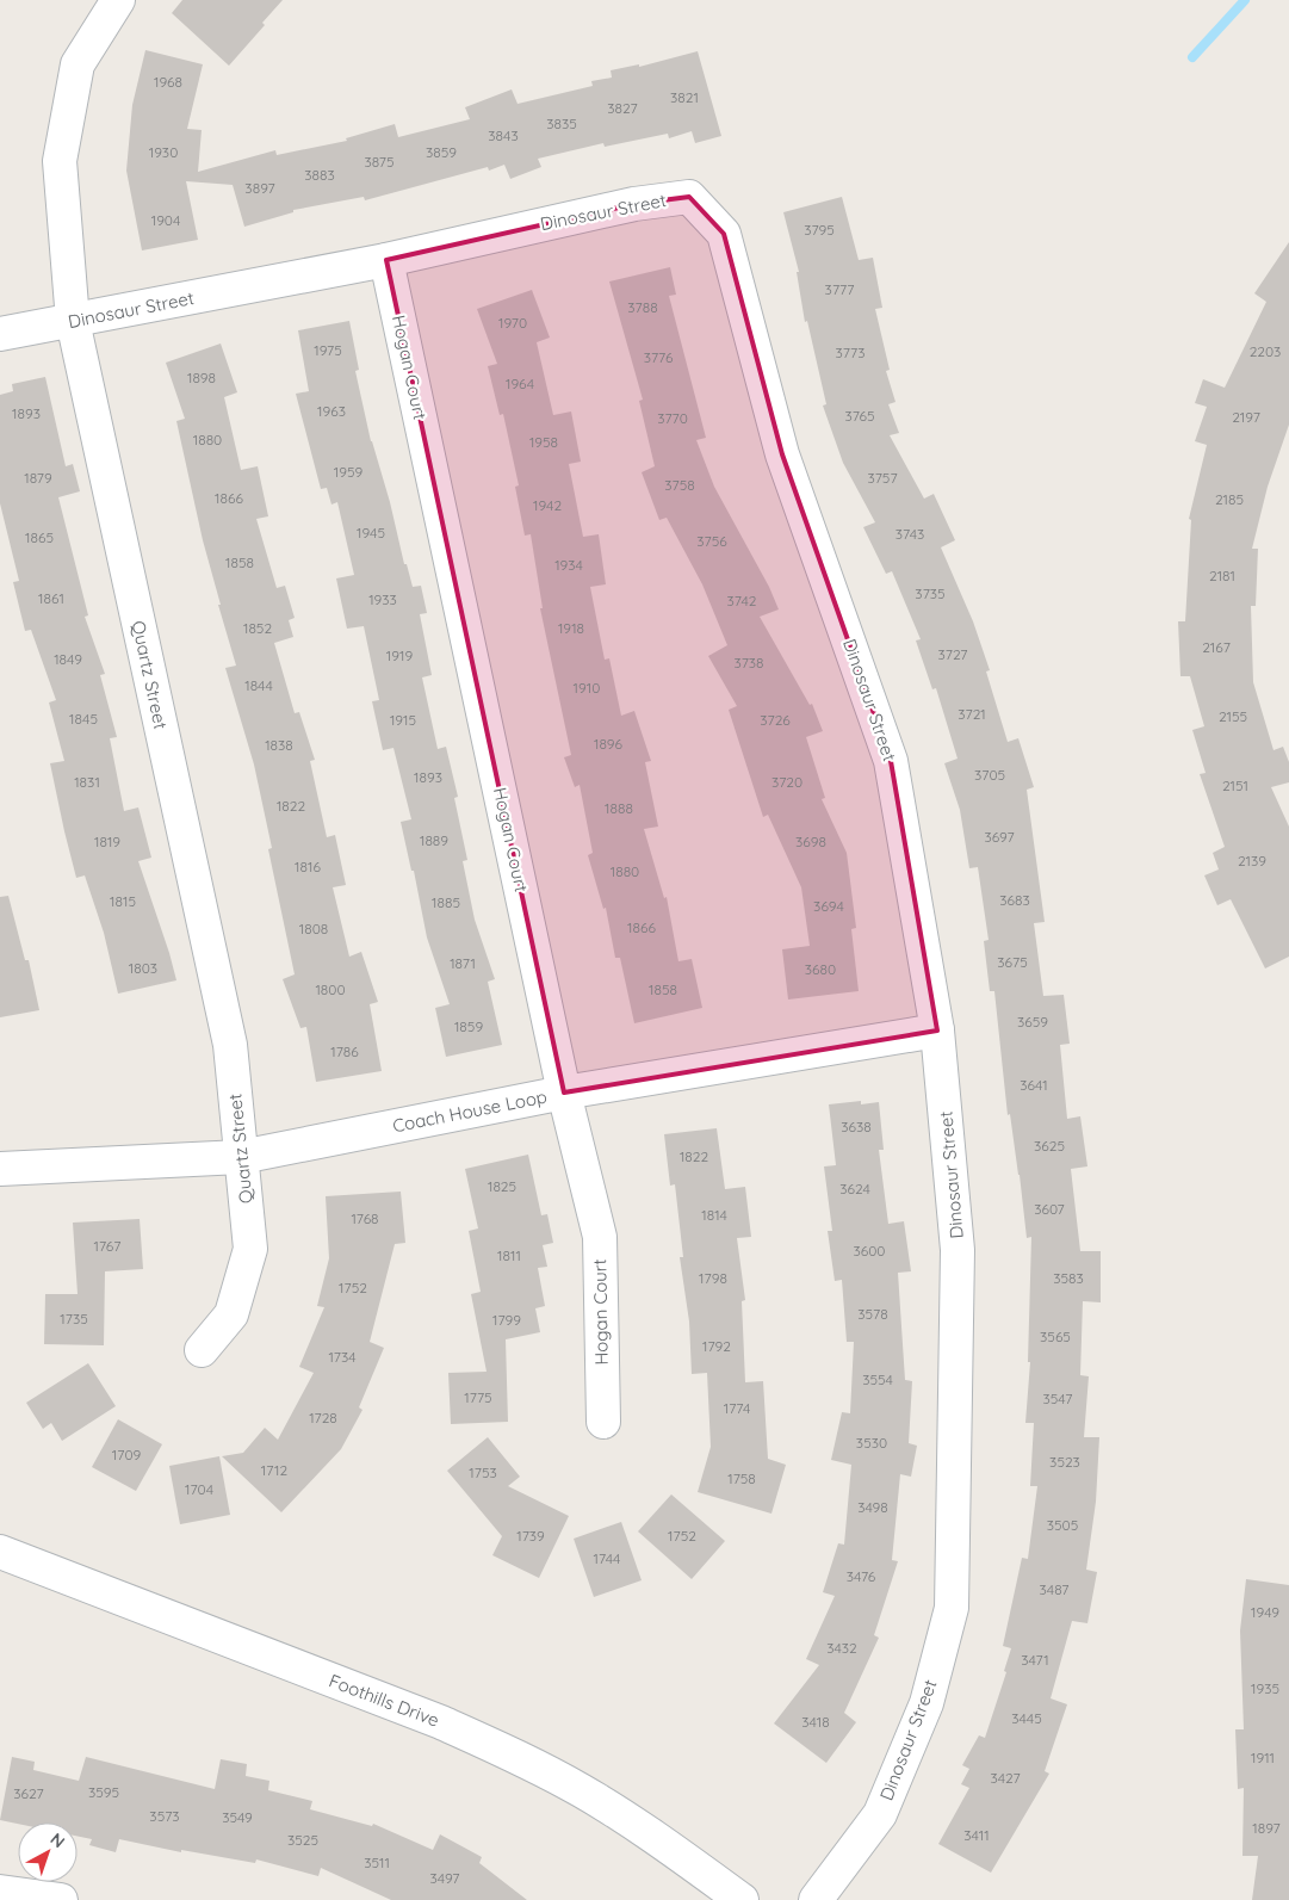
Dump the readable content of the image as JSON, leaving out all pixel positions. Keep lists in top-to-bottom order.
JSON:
{
  "streets": {
    "street": [
      "Dinosaur Street",
      "Hogan Court",
      "Quartz Street",
      "Coach House Loop",
      "Foothills Drive"
    ]
  },
  "crossings": [
    ["Dinosaur Street", "Hogan Court"],
    ["Dinosaur Street", "Quartz Street"],
    ["Dinosaur Street", "Coach House Loop"],
    ["Hogan Court", "Coach House Loop"],
    ["Quartz Street", "Coach House Loop"]
  ],
  "house_numbers": [
    "1968",
    "3821",
    "3827",
    "3835",
    "3843",
    "1930",
    "3859",
    "3875",
    "3883",
    "3897",
    "1904",
    "3795",
    "3777",
    "3788",
    "1970",
    "1975",
    "2203",
    "3773",
    "3776",
    "1898",
    "1964",
    "1963",
    "1893",
    "3765",
    "2197",
    "3770",
    "1880",
    "1958",
    "1959",
    "1879",
    "3757",
    "3758",
    "1866",
    "2185",
    "1942",
    "1945",
    "3743",
    "1865",
    "3756",
    "1858",
    "1934",
    "2181",
    "3735",
    "1861",
    "1933",
    "3742",
    "1852",
    "1918",
    "2167",
    "3727",
    "1919",
    "1849",
    "3738",
    "1844",
    "1910",
    "3721",
    "2155",
    "1845",
    "1915",
    "3726",
    "1896",
    "1838",
    "3705",
    "1893",
    "1831",
    "3720",
    "2151",
    "1822",
    "1888",
    "3697",
    "1889",
    "1819",
    "3698",
    "2139",
    "1816",
    "1880",
    "3683",
    "1815",
    "1885",
    "3694",
    "1866",
    "1808",
    "3675",
    "1871",
    "1803",
    "3680",
    "1800",
    "1858",
    "3659",
    "1859",
    "1786",
    "3641",
    "3638",
    "3625",
    "1822",
    "1825",
    "3624",
    "3607",
    "1814",
    "1768",
    "1767",
    "3600",
    "1811",
    "1798",
    "3583",
    "1752",
    "3578",
    "1735",
    "1799",
    "3565",
    "1792",
    "1734",
    "3554",
    "1775",
    "3547",
    "1774",
    "1728",
    "3530",
    "1709",
    "3523",
    "1712",
    "1753",
    "1758",
    "1704",
    "3498",
    "3505",
    "1739",
    "1752",
    "1744",
    "3476",
    "3487",
    "1949",
    "3432",
    "3471",
    "1935",
    "3445",
    "3418",
    "1911",
    "3427",
    "3595",
    "3627",
    "3573",
    "3549",
    "1897",
    "3411",
    "3525",
    "3511",
    "3497"
  ],
  "north": "top right"
}
